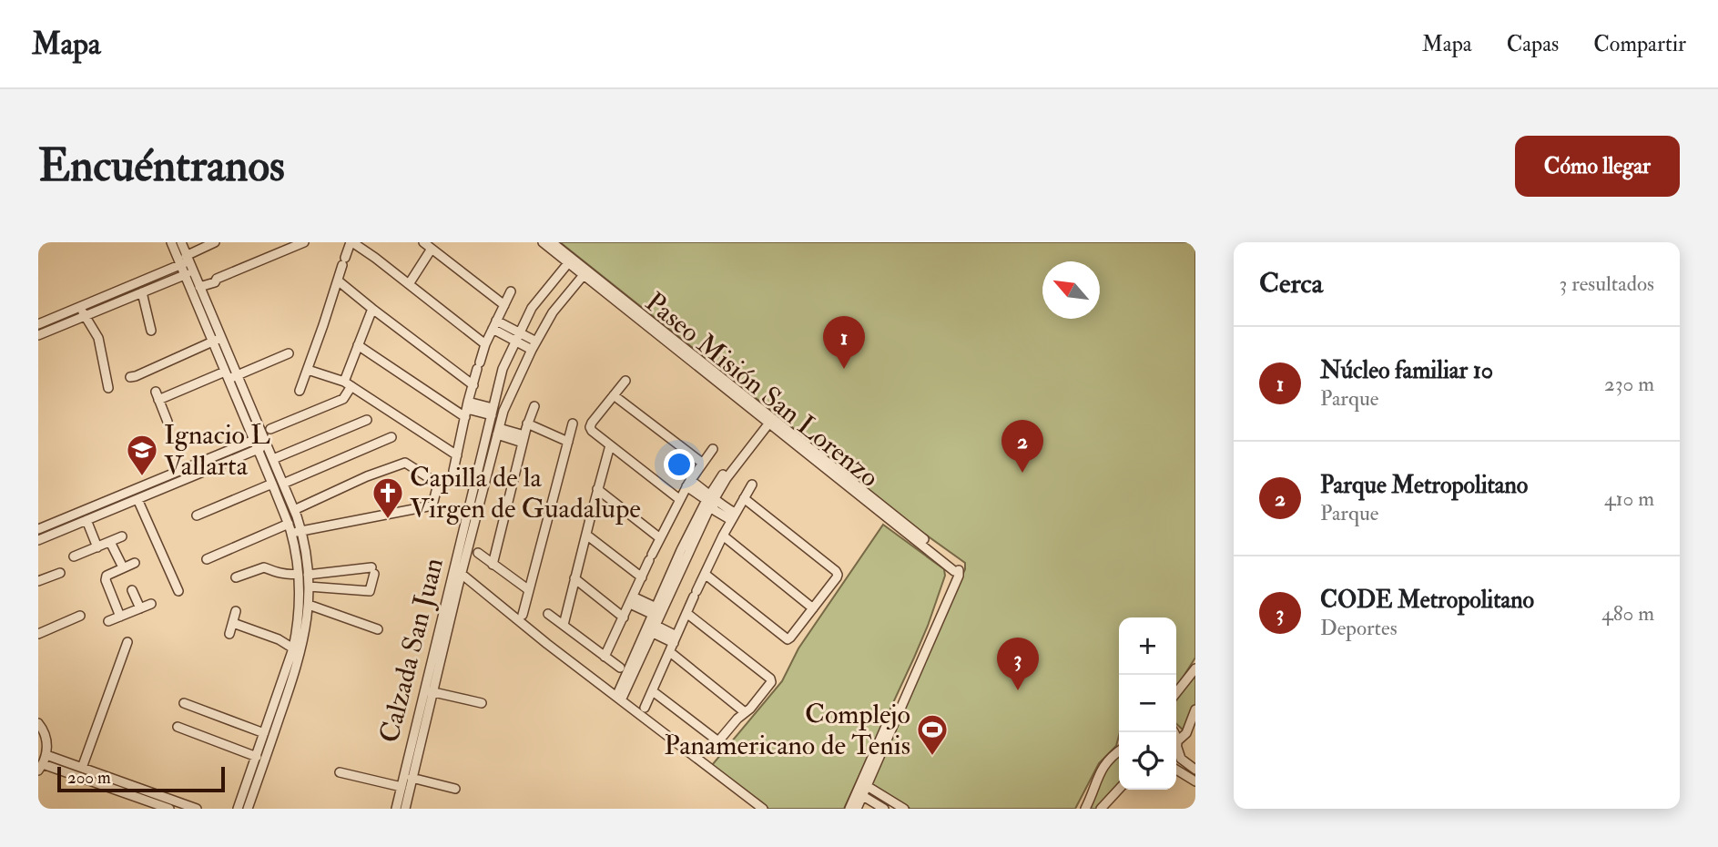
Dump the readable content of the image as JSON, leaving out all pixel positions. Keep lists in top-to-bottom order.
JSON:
{
  "streets": {
    "street": ["Paseo Misión San Lorenzo", "Calzada San Juan"]
  },
  "crossings": [
    ["Paseo Misión San Lorenzo", "Calzada San Juan"]
  ],
  "places": {
    "school or university": ["Ignacio L Vallarta"],
    "church": ["Capilla de la Virgen de Guadalupe"],
    "sports": ["Complejo Panamericano de Tenis"]
  },
  "scale_bar": "200 m",
  "north": "top left",
  "page": {
    "header": "Mapa",
    "nav": ["Mapa", "Capas", "Compartir"],
    "buttons": "Cómo llegar",
    "title": "Encuéntranos",
    "heading": ["Cerca", "3 resultados"],
    "pins": ["1", "2", "3"],
    "list": [
      {
        "mark": "1",
        "name": "Núcleo familiar 10",
        "note": "Parque",
        "value": "230 m"
      },
      {
        "mark": "2",
        "name": "Parque Metropolitano",
        "note": "Parque",
        "value": "410 m"
      },
      {
        "mark": "3",
        "name": "CODE Metropolitano",
        "note": "Deportes",
        "value": "480 m"
      }
    ],
    "map_buttons": ["+", "−"],
    "scale": "200 m"
  }
}
